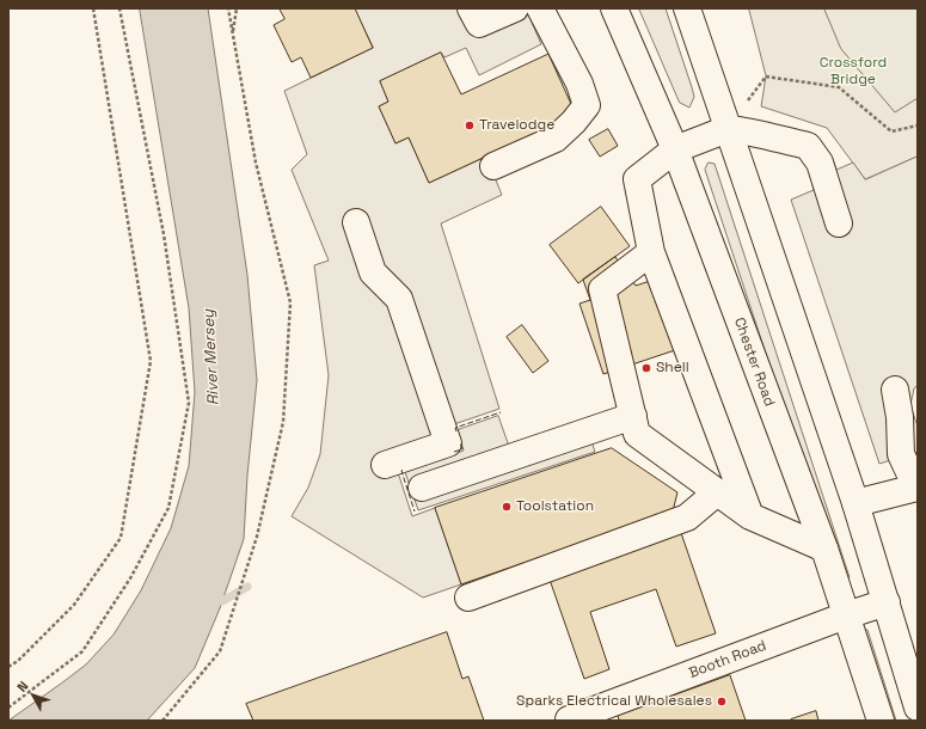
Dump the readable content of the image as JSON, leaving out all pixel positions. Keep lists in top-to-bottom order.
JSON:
{
  "streets": {
    "main road": ["Chester Road", "Booth Road"]
  },
  "crossings": [
    ["Chester Road", "Booth Road"]
  ],
  "water": ["River Mersey"],
  "parks": ["Crossford Bridge"],
  "places": [
    "Travelodge",
    "Shell",
    "Toolstation",
    "Sparks Electrical Wholesales"
  ],
  "north": "top left"
}
